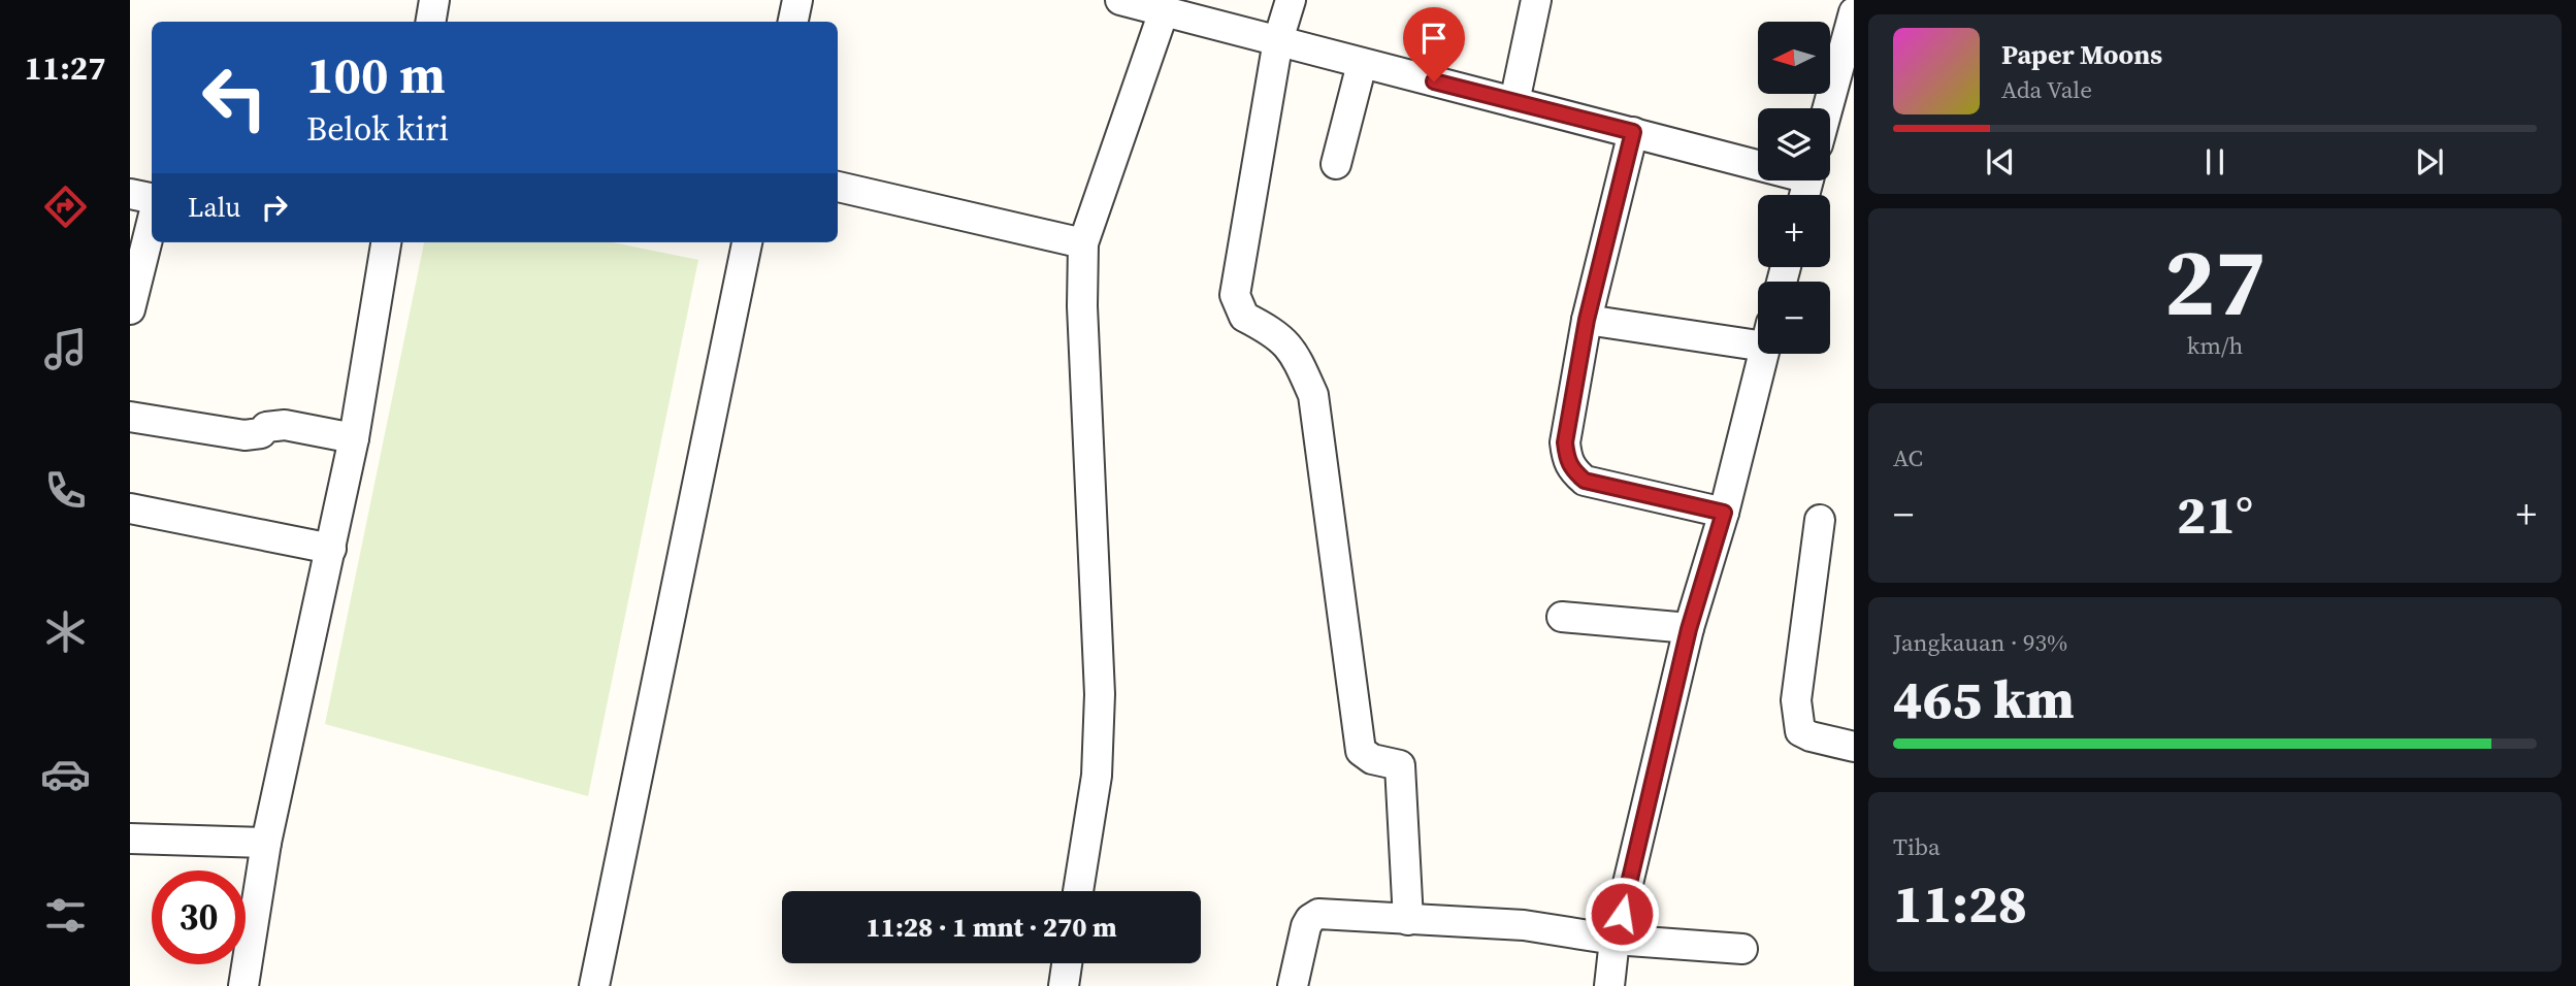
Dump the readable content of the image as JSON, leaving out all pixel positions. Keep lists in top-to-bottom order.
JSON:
{
  "north": "left",
  "page": {
    "tabs": "11:27",
    "map_buttons": ["+", "−"],
    "turn": ["100 m", "Belok kiri"],
    "song": ["Paper Moons", "Ada Vale"],
    "then": "Lalu",
    "tile": [
      ["27", "km/h"],
      "AC",
      ["Jangkauan · 93%", "465 km"],
      ["Tiba", "11:28"]
    ],
    "heat": ["−", "21°", "+"],
    "limit": "30",
    "trip": "11:28 · 1 mnt · 270 m"
  }
}
